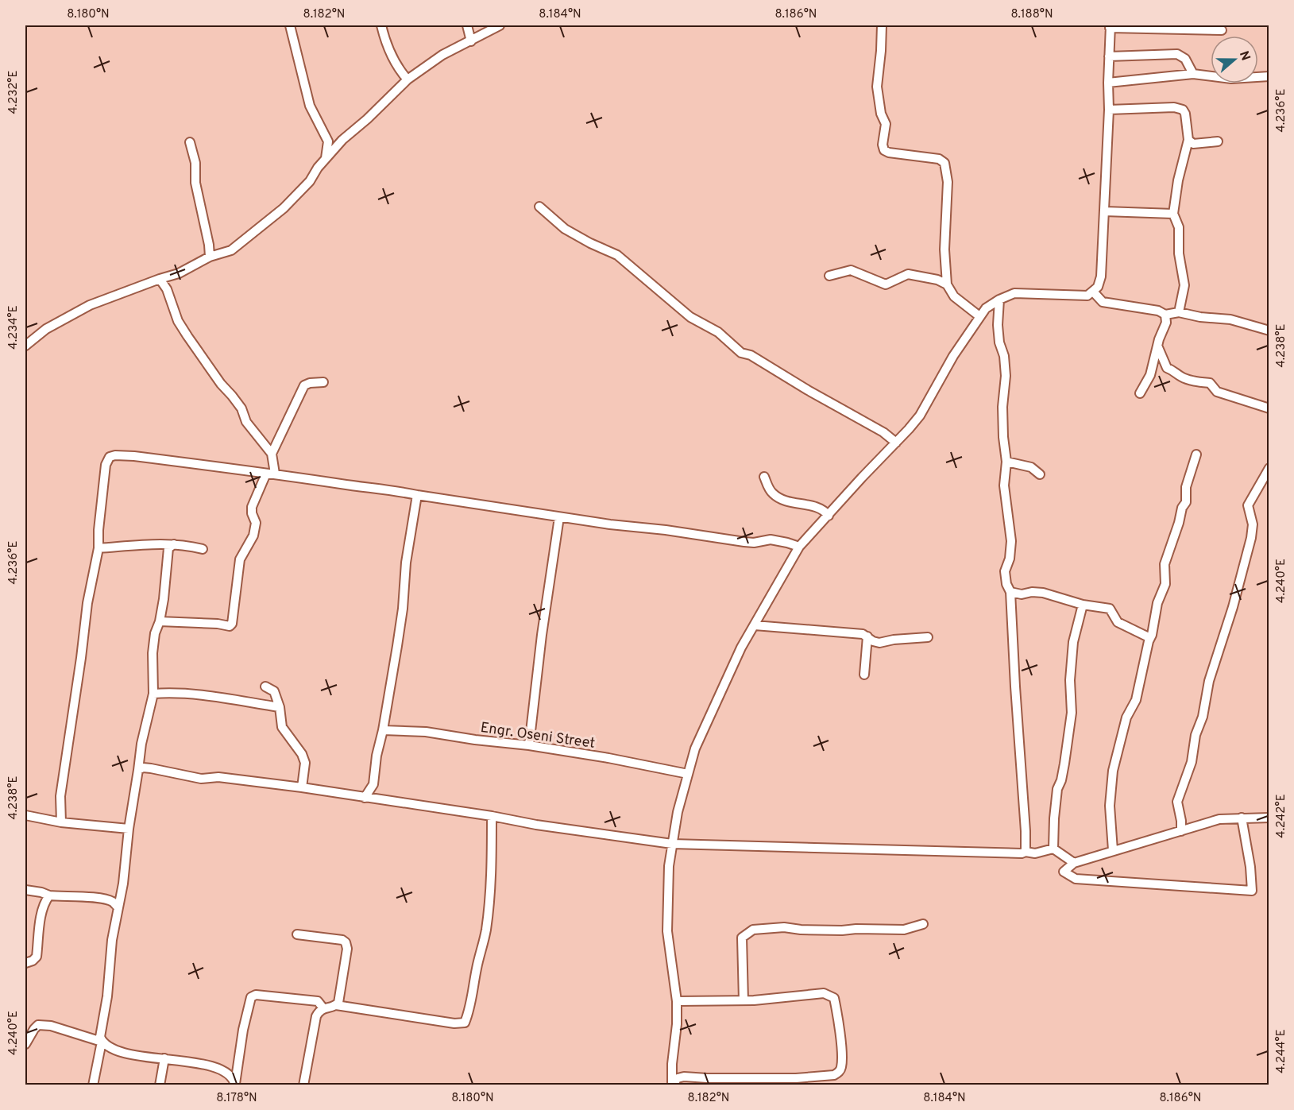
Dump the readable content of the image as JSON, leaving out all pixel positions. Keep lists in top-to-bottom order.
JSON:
{
  "streets": {
    "street": ["Engr. Oseni Street"]
  },
  "north": "right",
  "coordinates": [
    "8.180°N",
    "8.182°N",
    "8.184°N",
    "8.186°N",
    "8.188°N",
    "4.232°E",
    "4.236°E",
    "4.234°E",
    "4.238°E",
    "4.240°E",
    "4.242°E",
    "4.244°E",
    "8.178°N"
  ]
}
